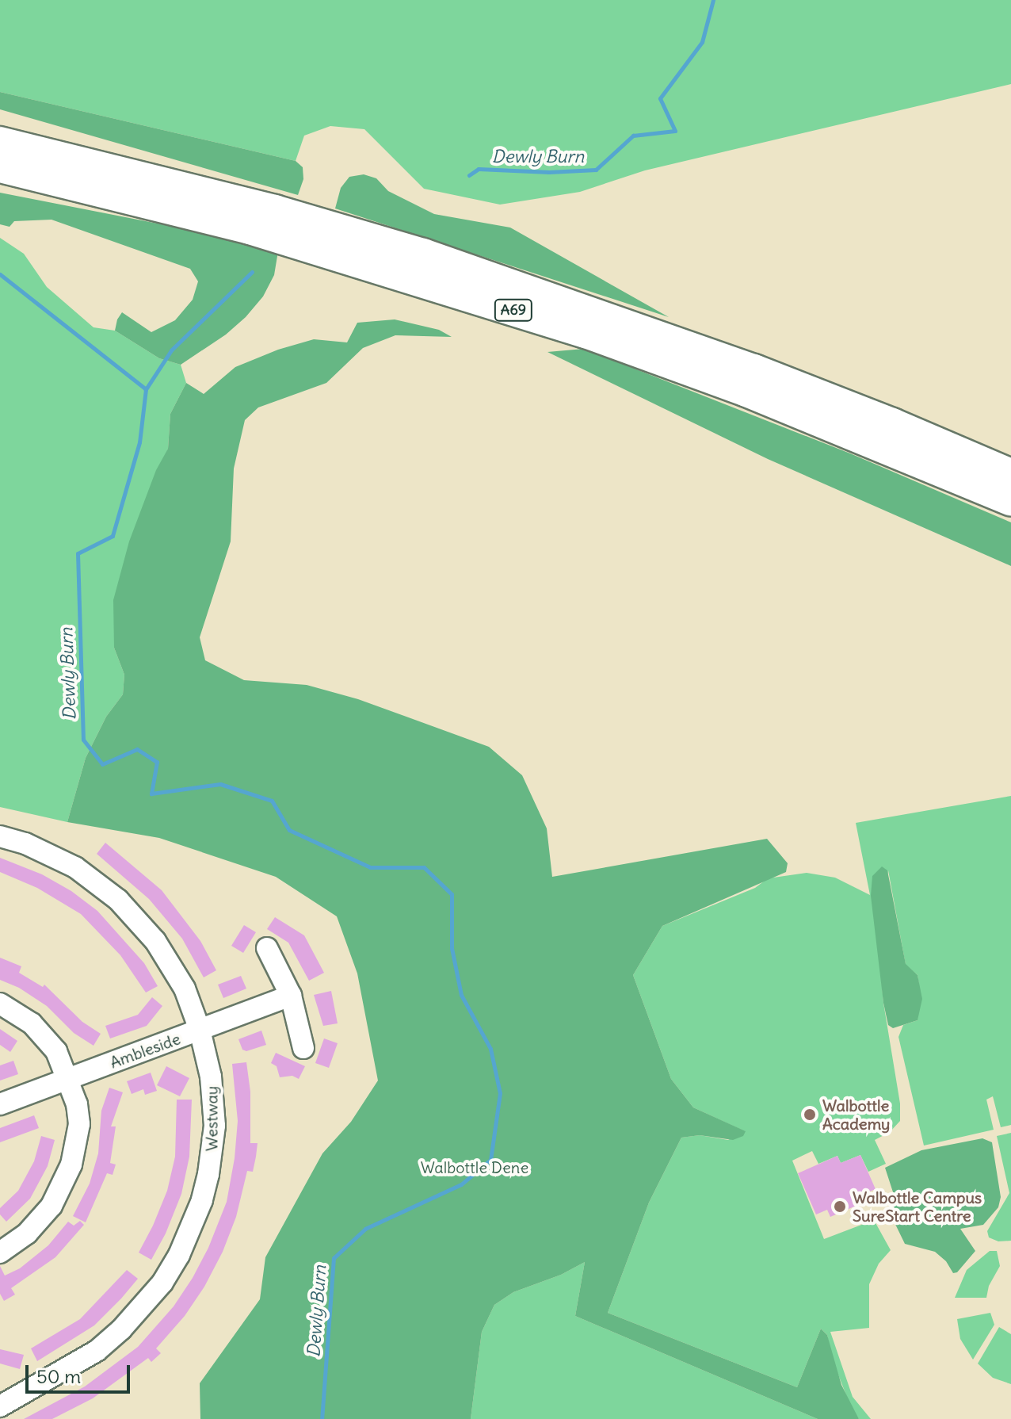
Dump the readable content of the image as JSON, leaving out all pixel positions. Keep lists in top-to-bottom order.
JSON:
{
  "streets": {
    "highway": ["A69"],
    "street": ["Ambleside", "Westway"]
  },
  "crossings": [
    ["Ambleside", "Westway"]
  ],
  "water": ["Dewly Burn"],
  "parks": ["Walbottle Dene"],
  "places": ["Walbottle Academy", "Walbottle Campus SureStart Centre"],
  "scale_bar": "50 m"
}
